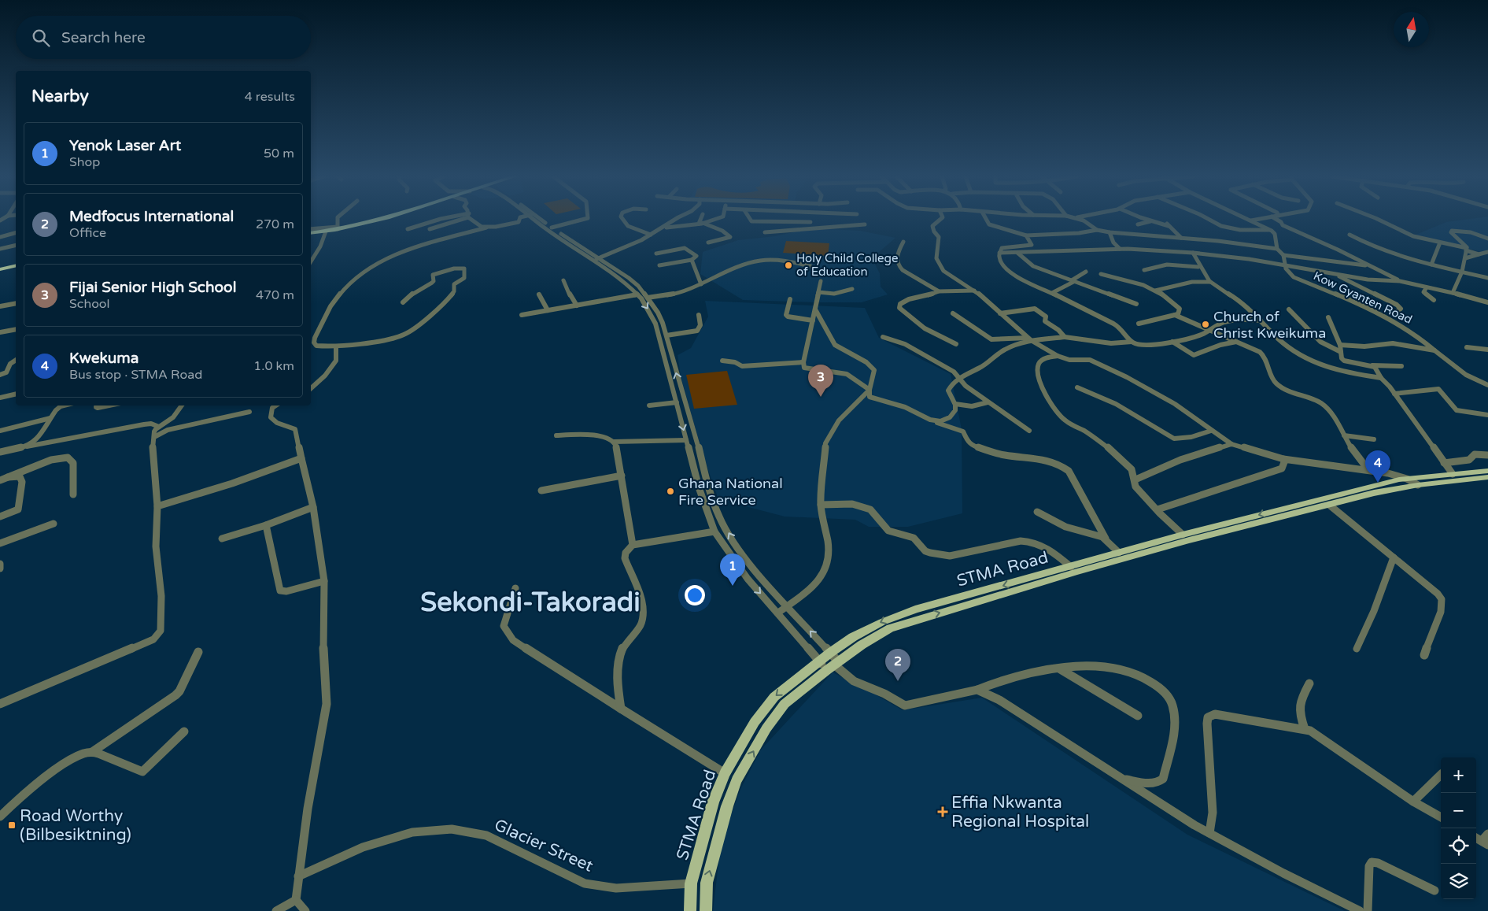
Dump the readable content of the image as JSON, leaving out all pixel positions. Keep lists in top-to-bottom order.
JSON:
{
  "streets": {
    "main road": ["STMA Road"],
    "street": ["Kow Gyanten Road", "Glacier Street"]
  },
  "crossings": [
    ["STMA Road", "Glacier Street"]
  ],
  "districts": ["Sekondi-Takoradi"],
  "places": {
    "other": ["Holy Child College of Education", "Church of Christ Kweikuma", "Ghana National Fire Service"],
    "health": ["Effia Nkwanta Regional Hospital"],
    "transit": ["Road Worthy (Bilbesiktning)"]
  },
  "north": "top",
  "page": {
    "search": "Search here",
    "heading": ["Nearby", "4 results"],
    "list": [
      {
        "mark": "1",
        "name": "Yenok Laser Art",
        "note": "Shop",
        "value": "50 m"
      },
      {
        "mark": "2",
        "name": "Medfocus International",
        "note": "Office",
        "value": "270 m"
      },
      {
        "mark": "3",
        "name": "Fijai Senior High School",
        "note": "School",
        "value": "470 m"
      },
      {
        "mark": "4",
        "name": "Kwekuma",
        "note": "Bus stop · STMA Road",
        "value": "1.0 km"
      }
    ],
    "pins": [
      "3",
      "4",
      "1",
      "2"
    ],
    "map_buttons": ["+", "−"]
  }
}
